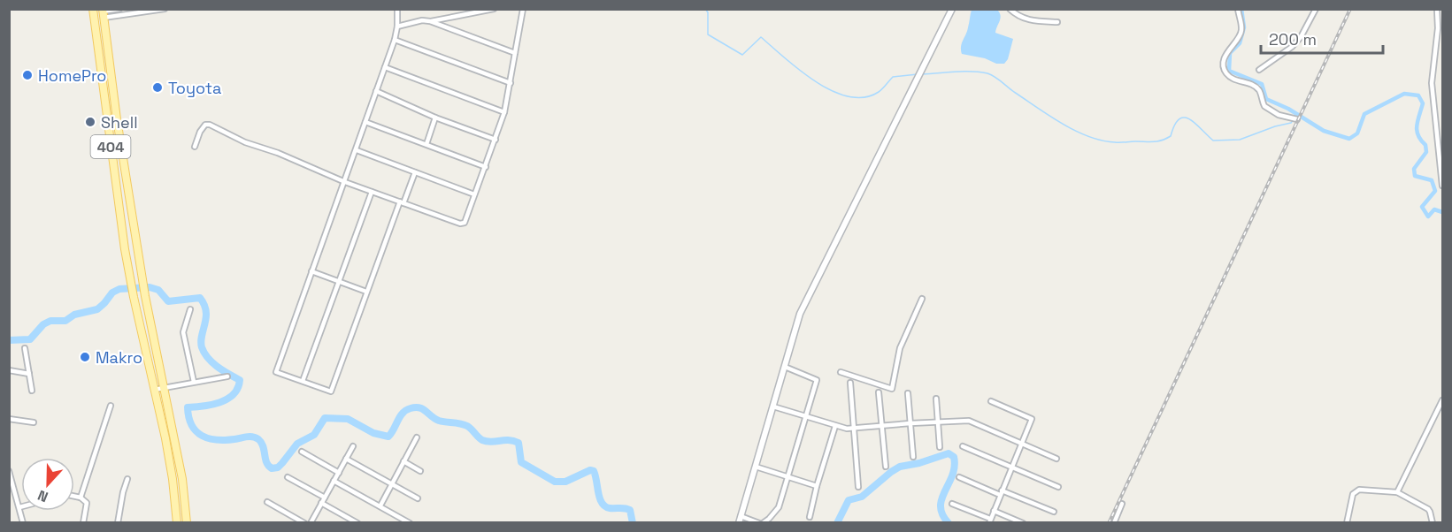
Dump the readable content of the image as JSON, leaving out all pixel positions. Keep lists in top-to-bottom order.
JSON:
{
  "streets": {
    "main road": ["404"]
  },
  "places": [
    "HomePro",
    "Toyota",
    "Shell",
    "Makro"
  ],
  "scale_bar": "200 m",
  "north": "bottom"
}
